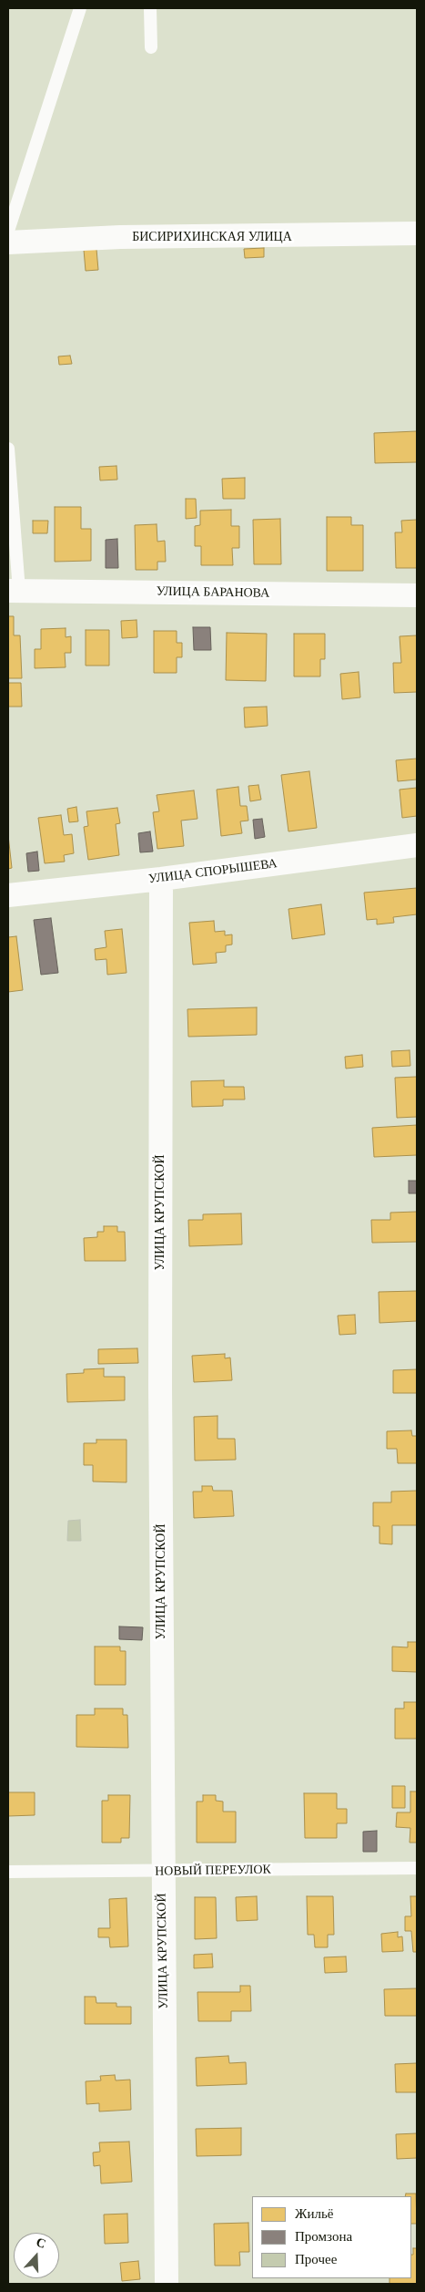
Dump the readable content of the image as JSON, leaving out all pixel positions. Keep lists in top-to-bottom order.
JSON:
{
  "streets": {
    "street": [
      "БИСИРИХИНСКАЯ УЛИЦА",
      "УЛИЦА БАРАНОВА",
      "УЛИЦА СПОРЫШЕВА",
      "УЛИЦА КРУПСКОЙ"
    ],
    "lane": ["НОВЫЙ ПЕРЕУЛОК"]
  },
  "crossings": [
    ["УЛИЦА СПОРЫШЕВА", "УЛИЦА КРУПСКОЙ"],
    ["УЛИЦА КРУПСКОЙ", "НОВЫЙ ПЕРЕУЛОК"]
  ],
  "legend": ["Жильё", "Промзона", "Прочее"],
  "north": "top"
}
